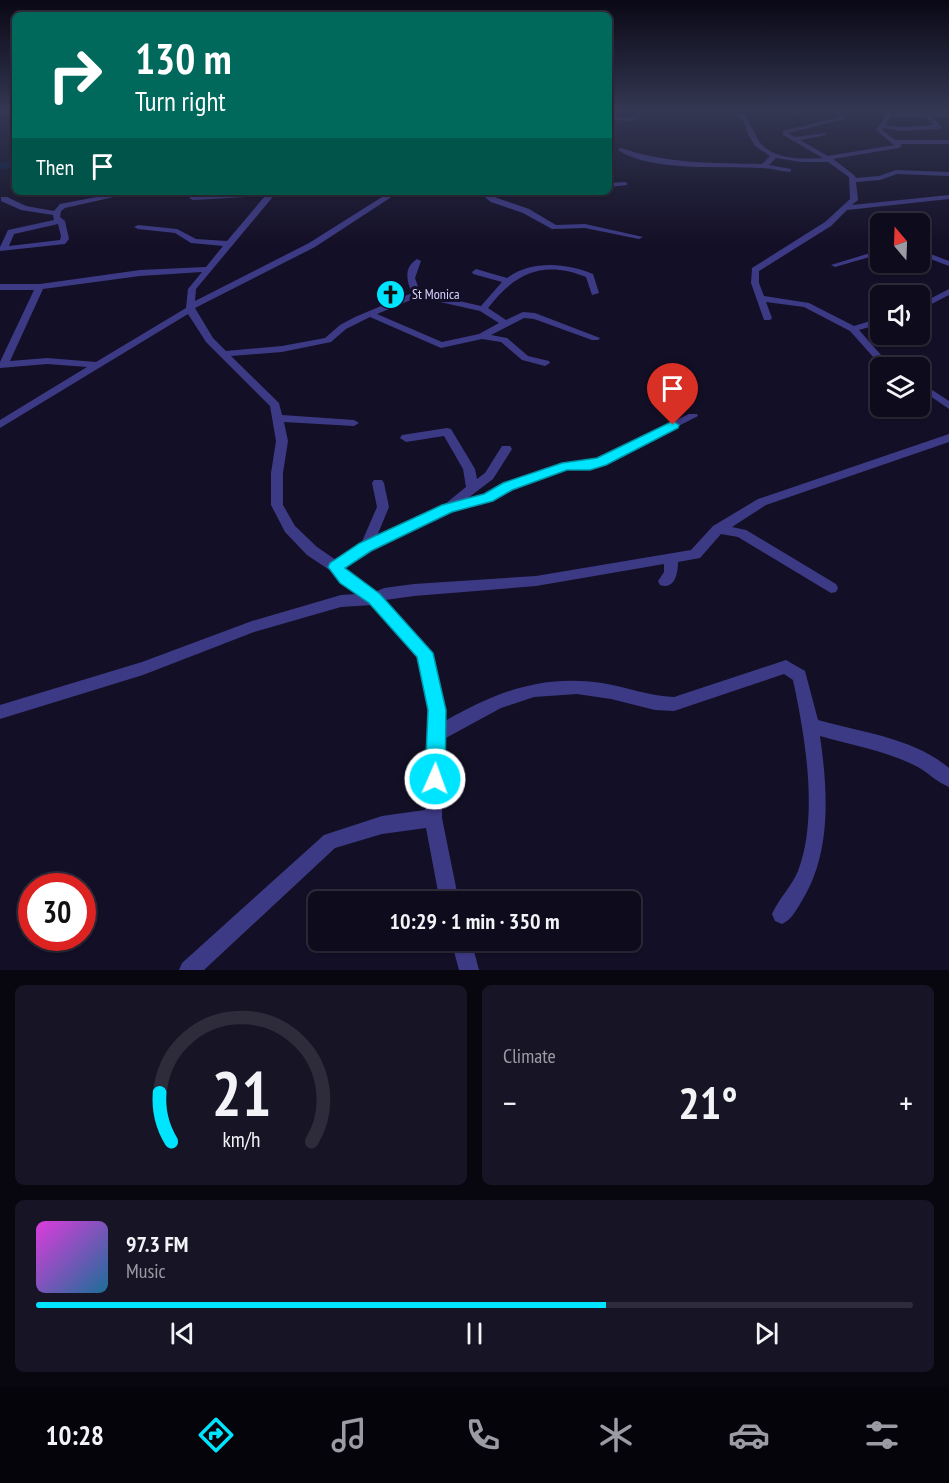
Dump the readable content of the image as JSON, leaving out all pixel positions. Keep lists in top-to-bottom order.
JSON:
{
  "places": {
    "church": ["St Monica"]
  },
  "north": "top",
  "page": {
    "turn": ["130 m", "Turn right"],
    "then": "Then",
    "limit": "30",
    "trip": "10:29 · 1 min · 350 m",
    "tile": "Climate",
    "heat": ["−", "21°", "+"],
    "song": ["97.3 FM", "Music"],
    "tabs": "10:28",
    "gauge": ["21", "km/h"]
  }
}
